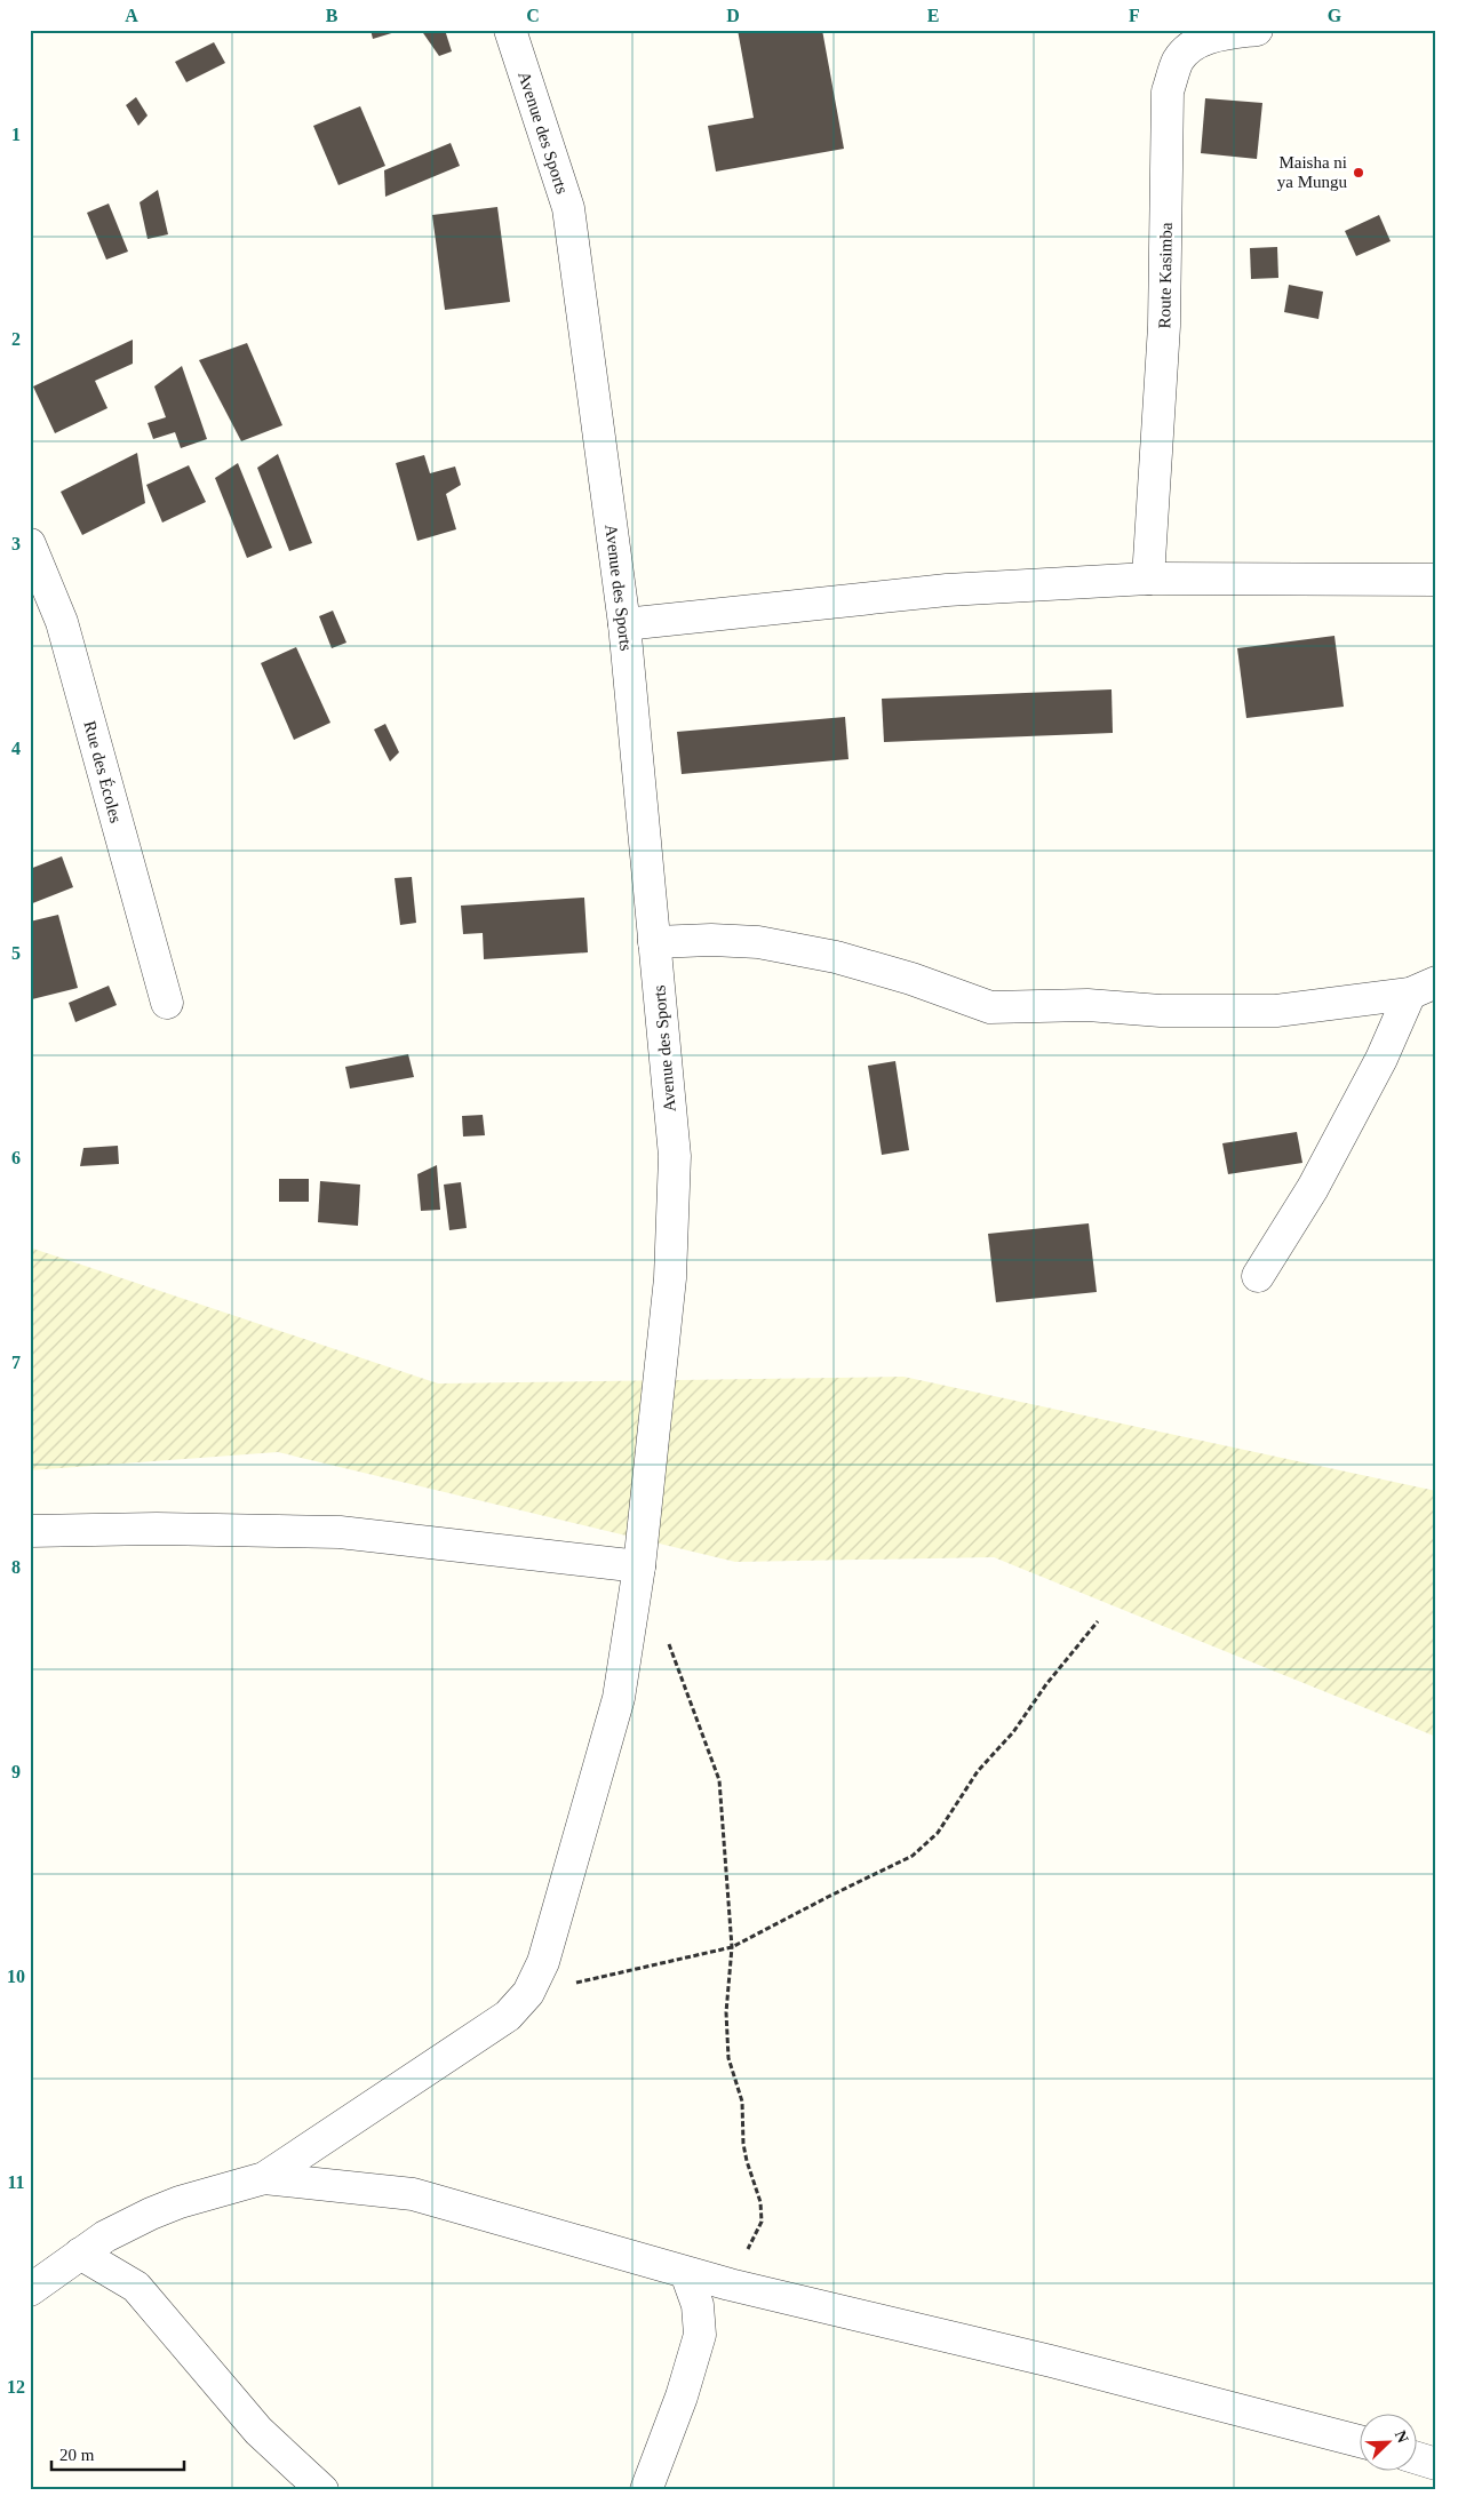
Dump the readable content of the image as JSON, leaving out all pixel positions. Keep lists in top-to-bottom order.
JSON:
{
  "streets": {
    "street": ["Avenue des Sports", "Route Kasimba", "Rue des Écoles"]
  },
  "places": ["Maisha ni ya Mungu"],
  "scale_bar": "20 m",
  "north": "top right",
  "grid": {
    "columns": [
      "A",
      "B",
      "C",
      "D",
      "E",
      "F",
      "G"
    ],
    "rows": [
      "1",
      "2",
      "3",
      "4",
      "5",
      "6",
      "7",
      "8",
      "9",
      "10",
      "11",
      "12"
    ]
  }
}
